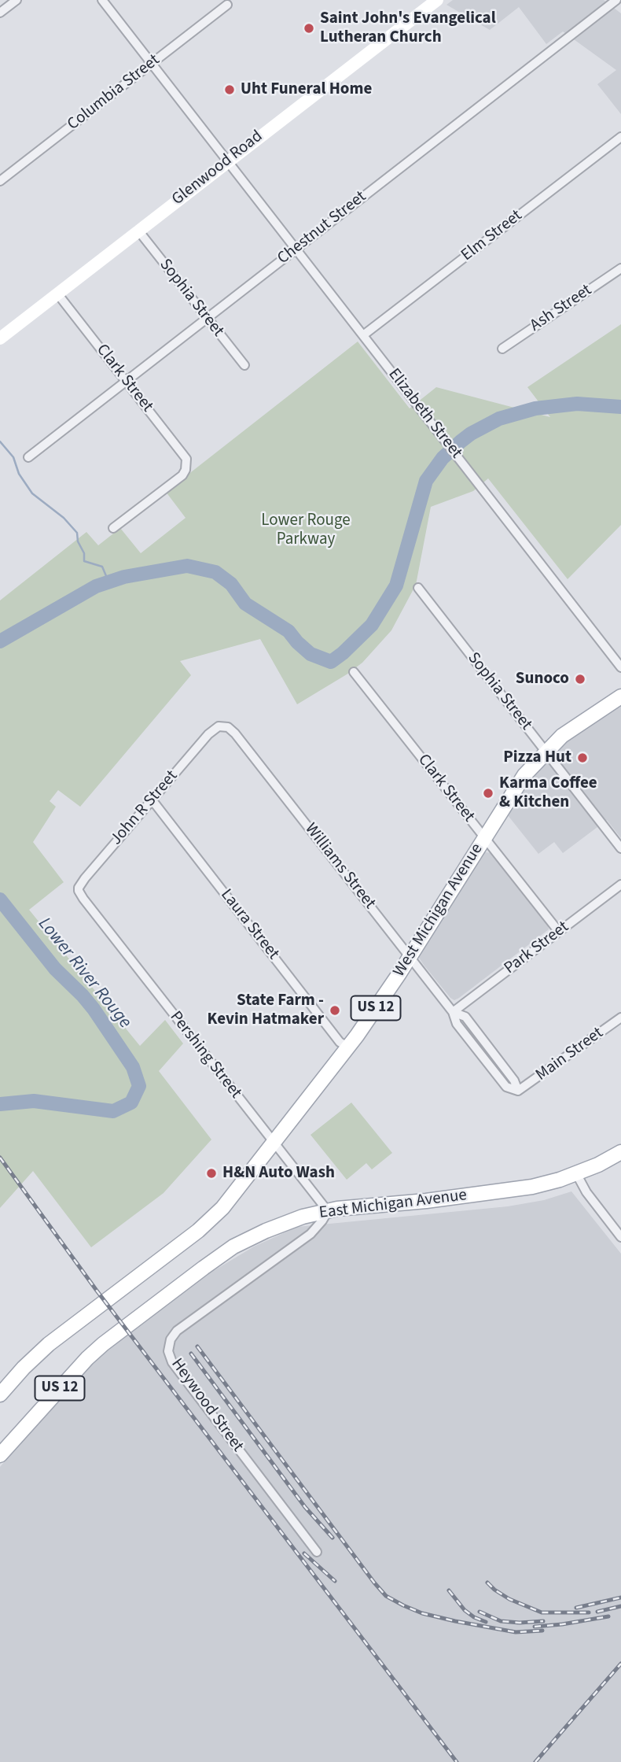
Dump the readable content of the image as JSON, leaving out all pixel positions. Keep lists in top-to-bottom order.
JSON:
{
  "streets": {
    "main road": ["West Michigan Avenue", "US 12", "East Michigan Avenue"],
    "street": [
      "Columbia Street",
      "Glenwood Road",
      "Chestnut Street",
      "Elm Street",
      "Sophia Street",
      "Ash Street",
      "Clark Street",
      "Elizabeth Street",
      "John R Street",
      "Williams Street",
      "Laura Street",
      "Park Street",
      "Main Street",
      "Pershing Street",
      "Heywood Street"
    ]
  },
  "crossings": [
    ["Columbia Street", "Elizabeth Street"],
    ["Glenwood Road", "Sophia Street"],
    ["Glenwood Road", "Clark Street"],
    ["Glenwood Road", "Elizabeth Street"],
    ["Chestnut Street", "Sophia Street"],
    ["Chestnut Street", "Clark Street"],
    ["Chestnut Street", "Elizabeth Street"],
    ["Elm Street", "Elizabeth Street"],
    ["Sophia Street", "West Michigan Avenue"],
    ["Clark Street", "West Michigan Avenue"],
    ["Clark Street", "Park Street"],
    ["John R Street", "Williams Street"],
    ["John R Street", "Laura Street"],
    ["John R Street", "Pershing Street"],
    ["Williams Street", "West Michigan Avenue"],
    ["Williams Street", "Park Street"],
    ["Williams Street", "Main Street"],
    ["West Michigan Avenue", "Laura Street"],
    ["West Michigan Avenue", "Pershing Street"],
    ["Pershing Street", "East Michigan Avenue"],
    ["Pershing Street", "Heywood Street"],
    ["East Michigan Avenue", "Heywood Street"]
  ],
  "water": ["Lower River Rouge"],
  "parks": ["Lower Rouge Parkway"],
  "places": [
    "Saint John's Evangelical Lutheran Church",
    "Uht Funeral Home",
    "Sunoco",
    "Pizza Hut",
    "Karma Coffee & Kitchen",
    "State Farm - Kevin Hatmaker",
    "H&N Auto Wash"
  ]
}
